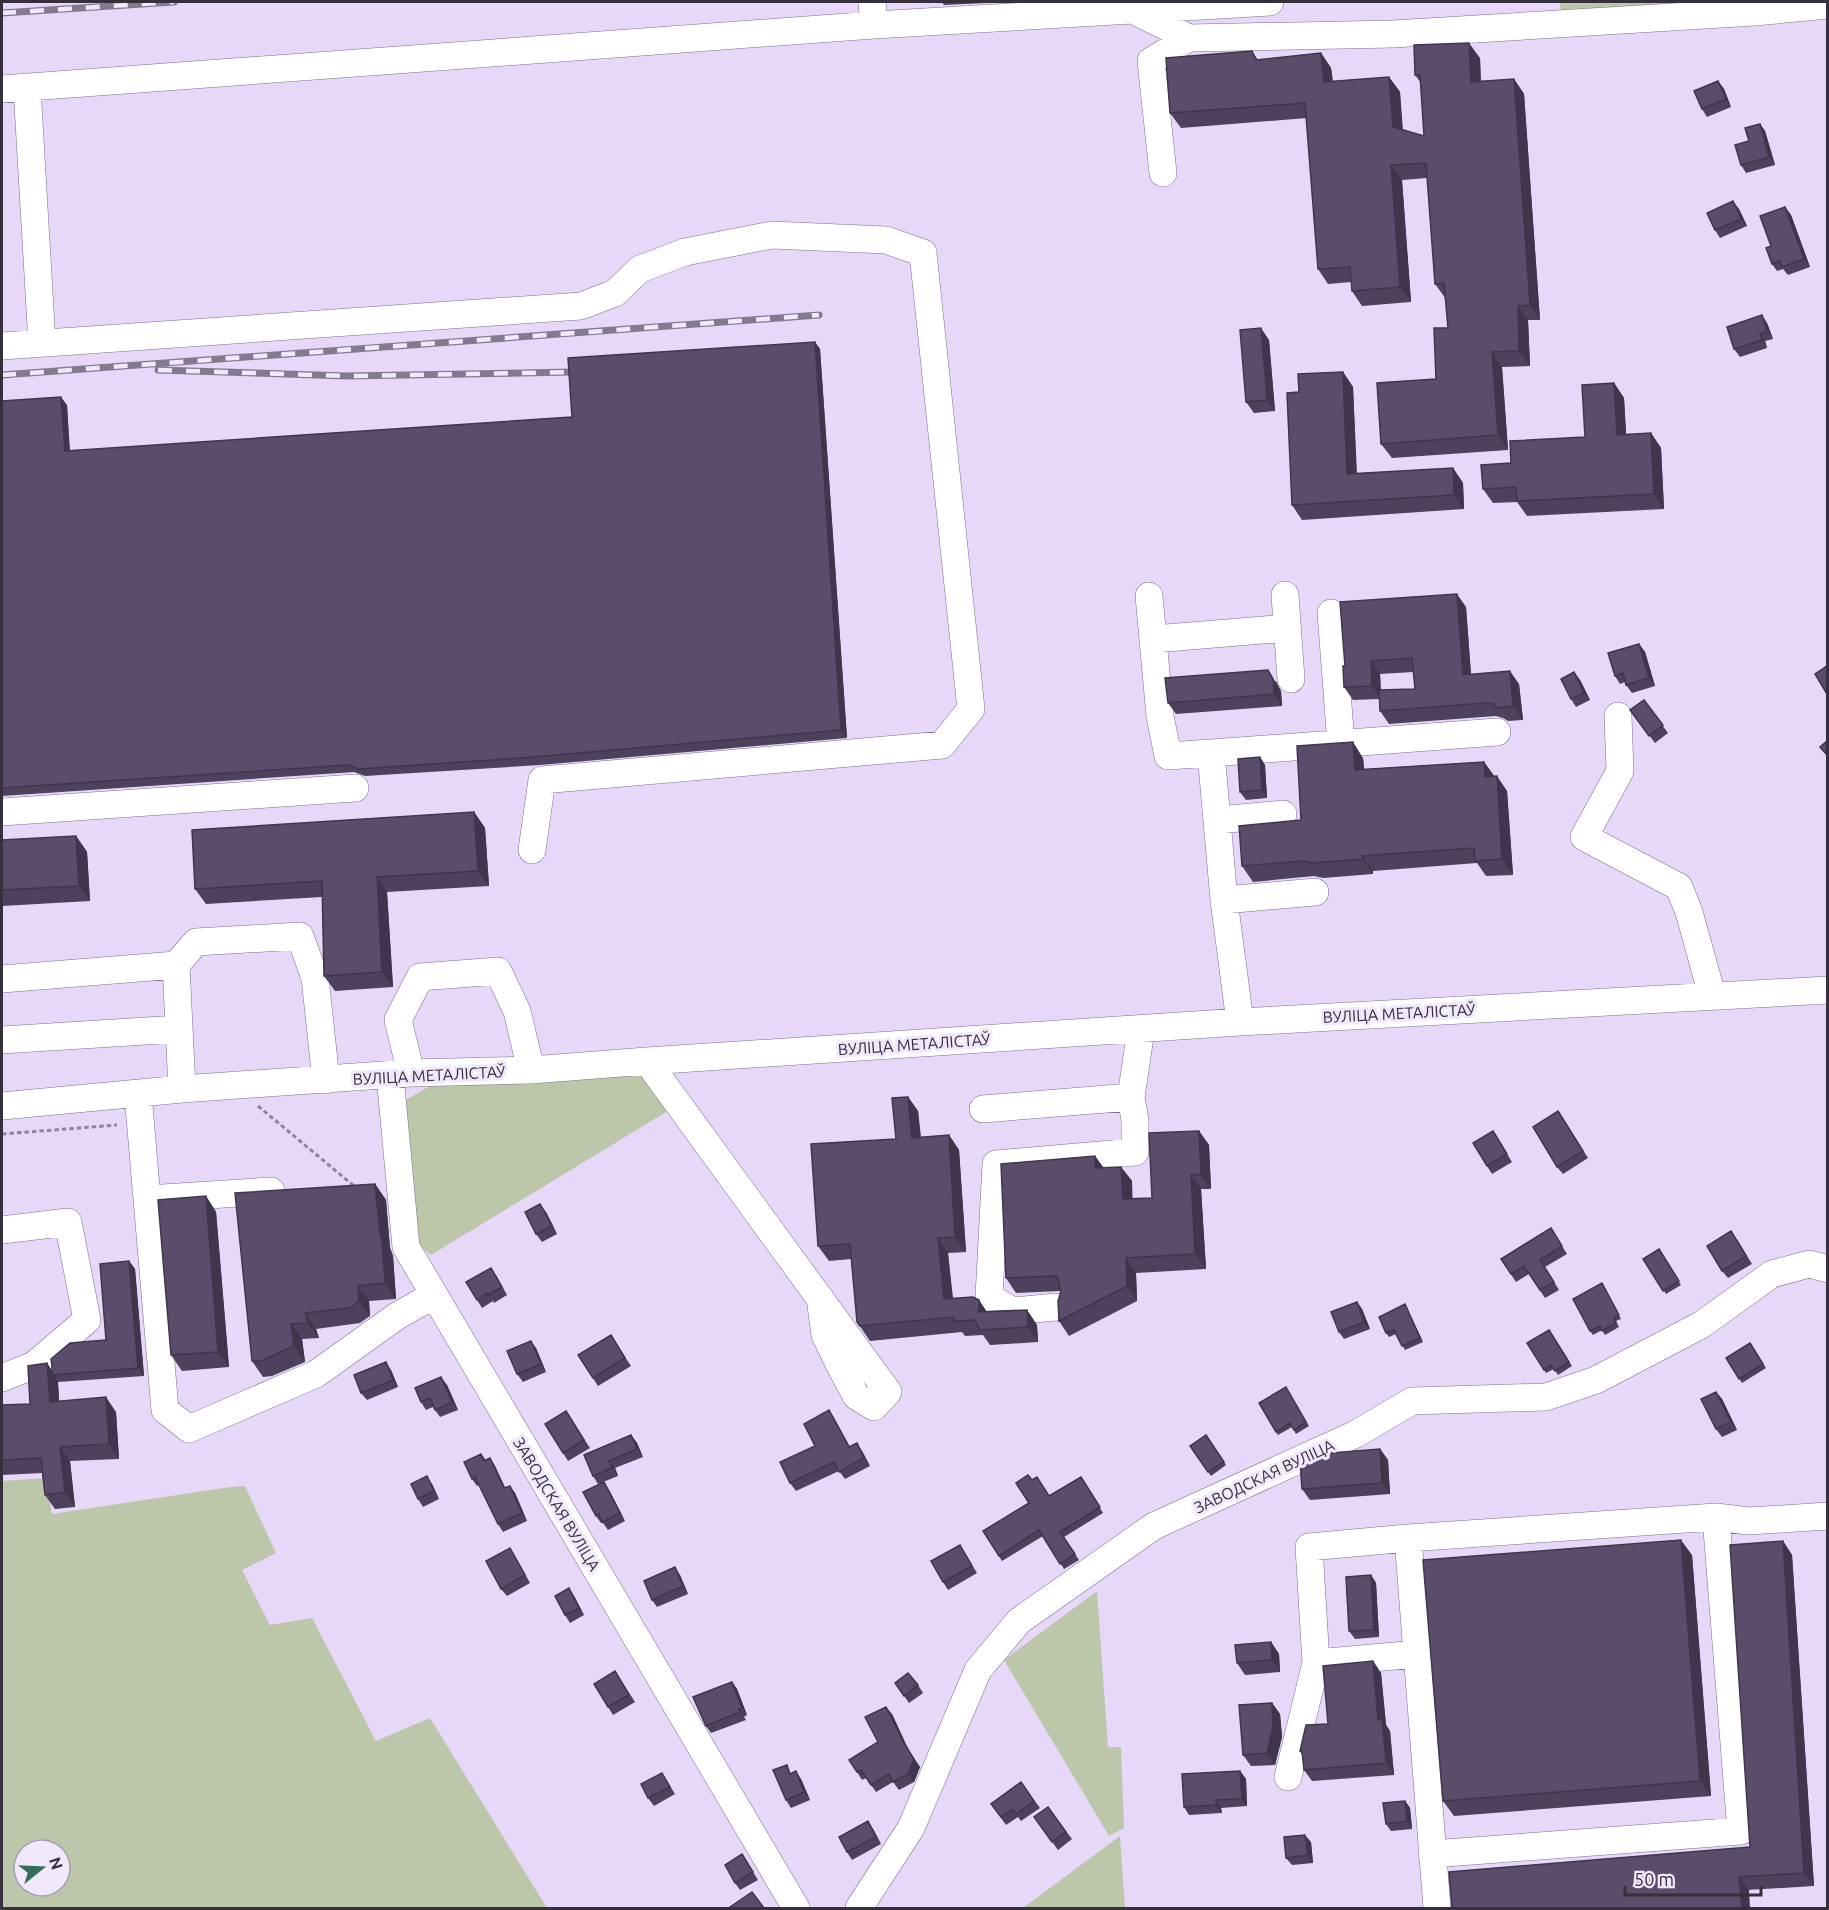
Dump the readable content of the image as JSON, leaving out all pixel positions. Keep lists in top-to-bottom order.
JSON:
{
  "streets": {
    "street": ["ВУЛІЦА МЕТАЛІСТАЎ", "ЗАВОДСКАЯ ВУЛІЦА"]
  },
  "crossings": [
    ["ВУЛІЦА МЕТАЛІСТАЎ", "ЗАВОДСКАЯ ВУЛІЦА"]
  ],
  "scale_bar": "50 m",
  "north": "right"
}
